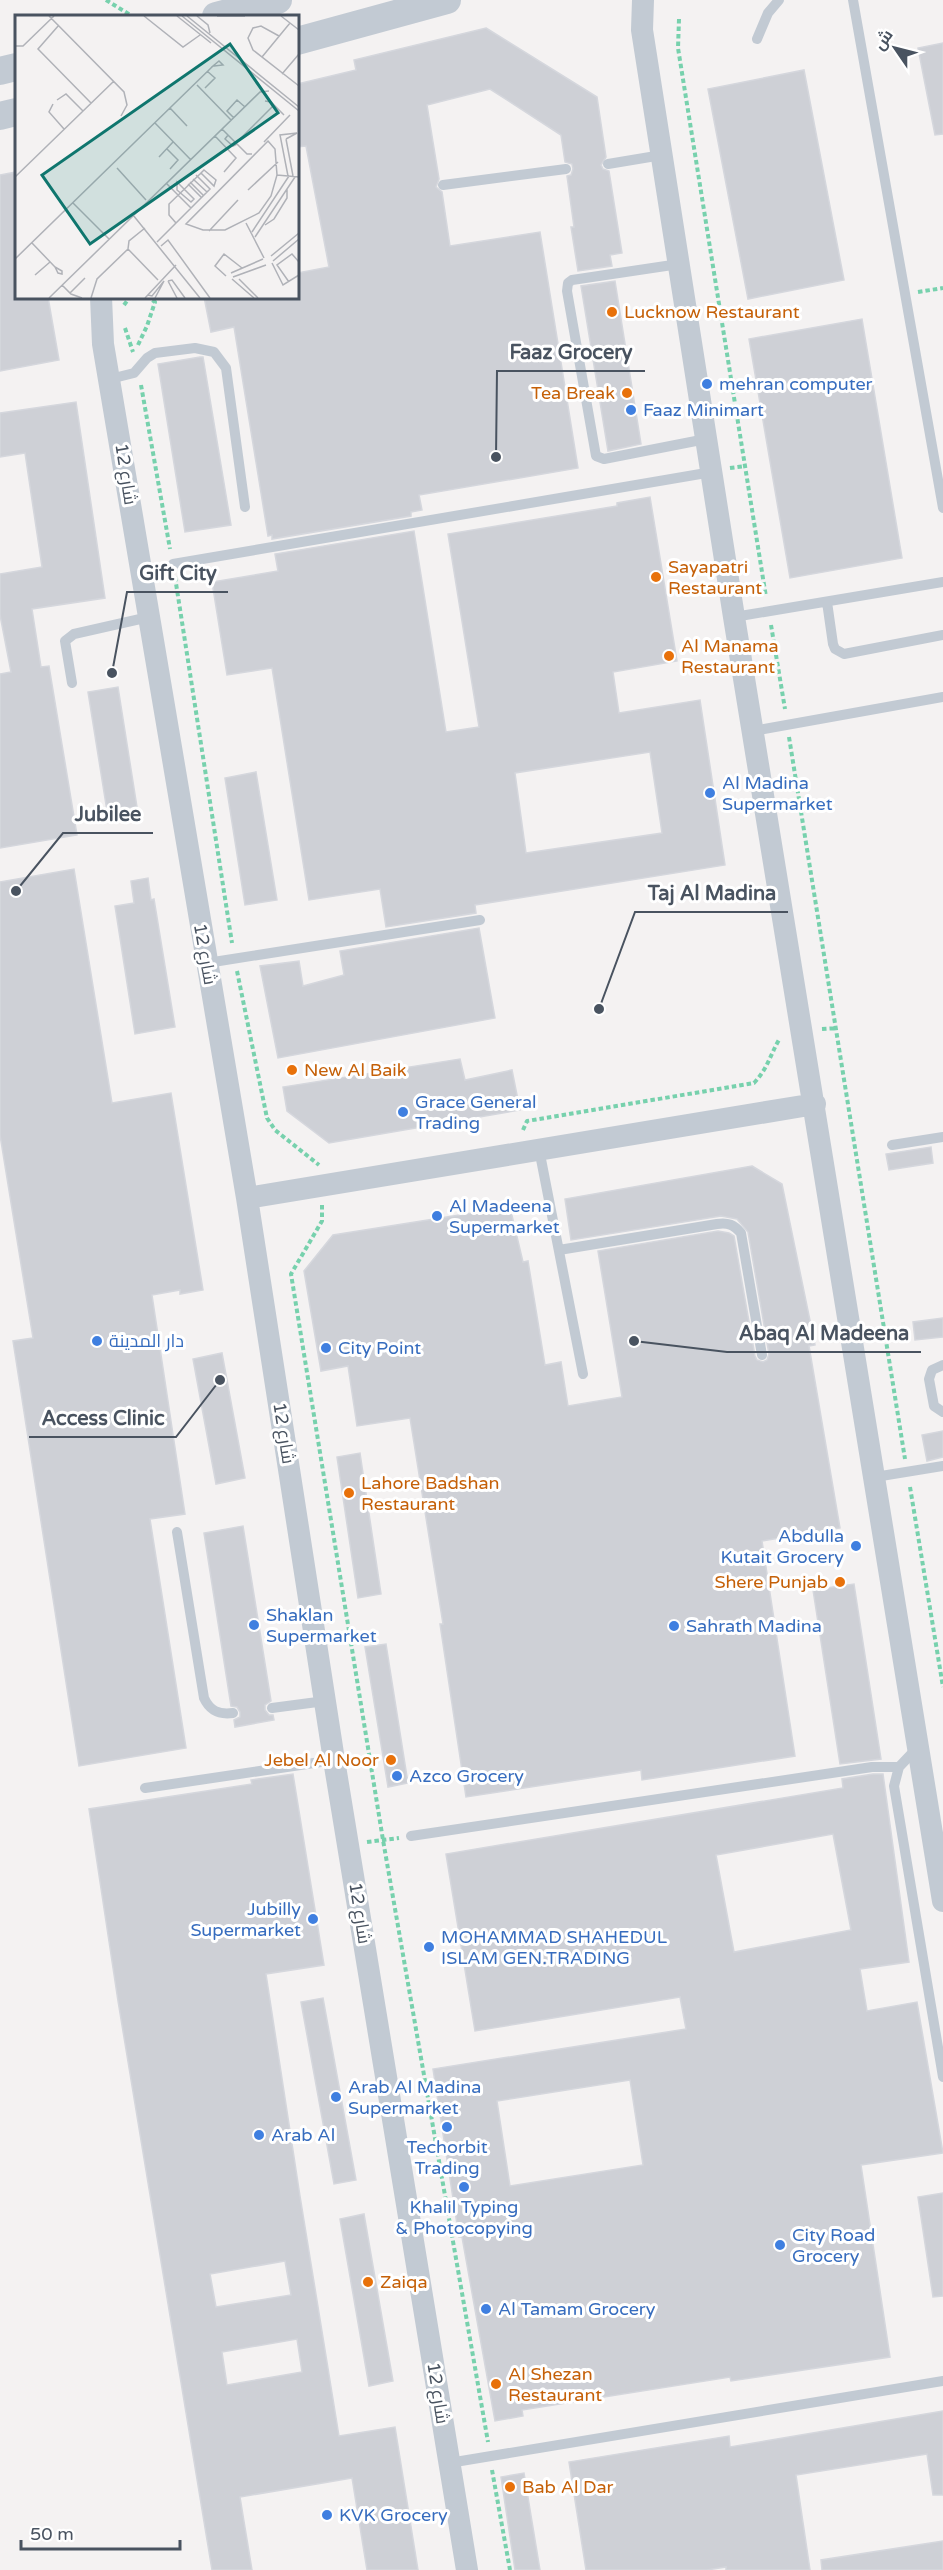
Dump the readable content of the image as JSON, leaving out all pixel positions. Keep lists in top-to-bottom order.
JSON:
{
  "streets": {
    "street": ["شارع 12"]
  },
  "places": [
    "Lucknow Restaurant",
    "mehran computer",
    "Tea Break",
    "Faaz Minimart",
    "Faaz Grocery",
    "Sayapatri Restaurant",
    "Al Manama Restaurant",
    "Gift City",
    "Al Madina Supermarket",
    "Jubilee",
    "Taj Al Madina",
    "New Al Baik",
    "Grace General Trading",
    "Al Madeena Supermarket",
    "دار المدينة",
    "Abaq Al Madeena",
    "City Point",
    "Access Clinic",
    "Lahore Badshan Restaurant",
    "Abdulla Kutait Grocery",
    "Shere Punjab",
    "Shaklan Supermarket",
    "Sahrath Madina",
    "Jebel Al Noor",
    "Azco Grocery",
    "Jubilly Supermarket",
    "MOHAMMAD SHAHEDUL ISLAM GEN.TRADING",
    "Arab Al Madina Supermarket",
    "Techorbit Trading",
    "Arab Al",
    "Khalil Typing & Photocopying",
    "City Road Grocery",
    "Zaiqa",
    "Al Tamam Grocery",
    "Al Shezan Restaurant",
    "Bab Al Dar",
    "KVK Grocery"
  ],
  "scale_bar": "50 m",
  "north": "top left"
}
